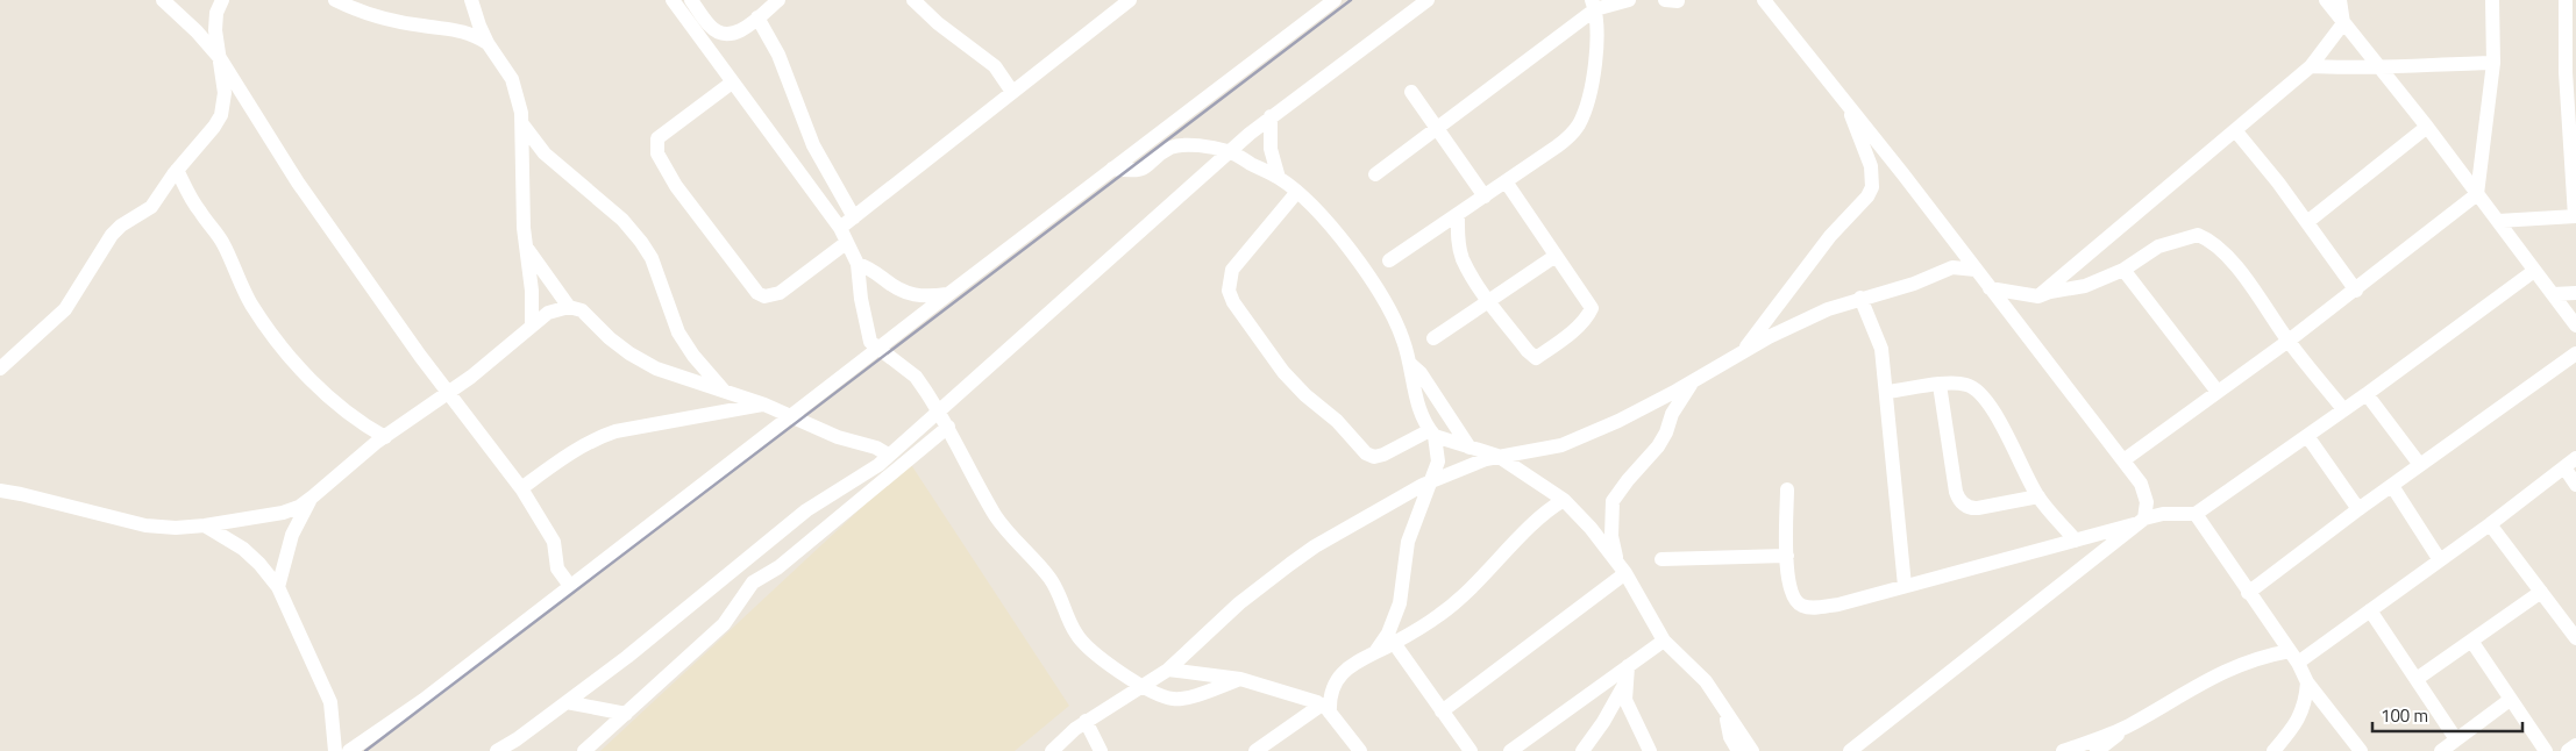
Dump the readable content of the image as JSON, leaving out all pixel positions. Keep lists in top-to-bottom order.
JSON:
{
  "scale_bar": "100 m"
}
